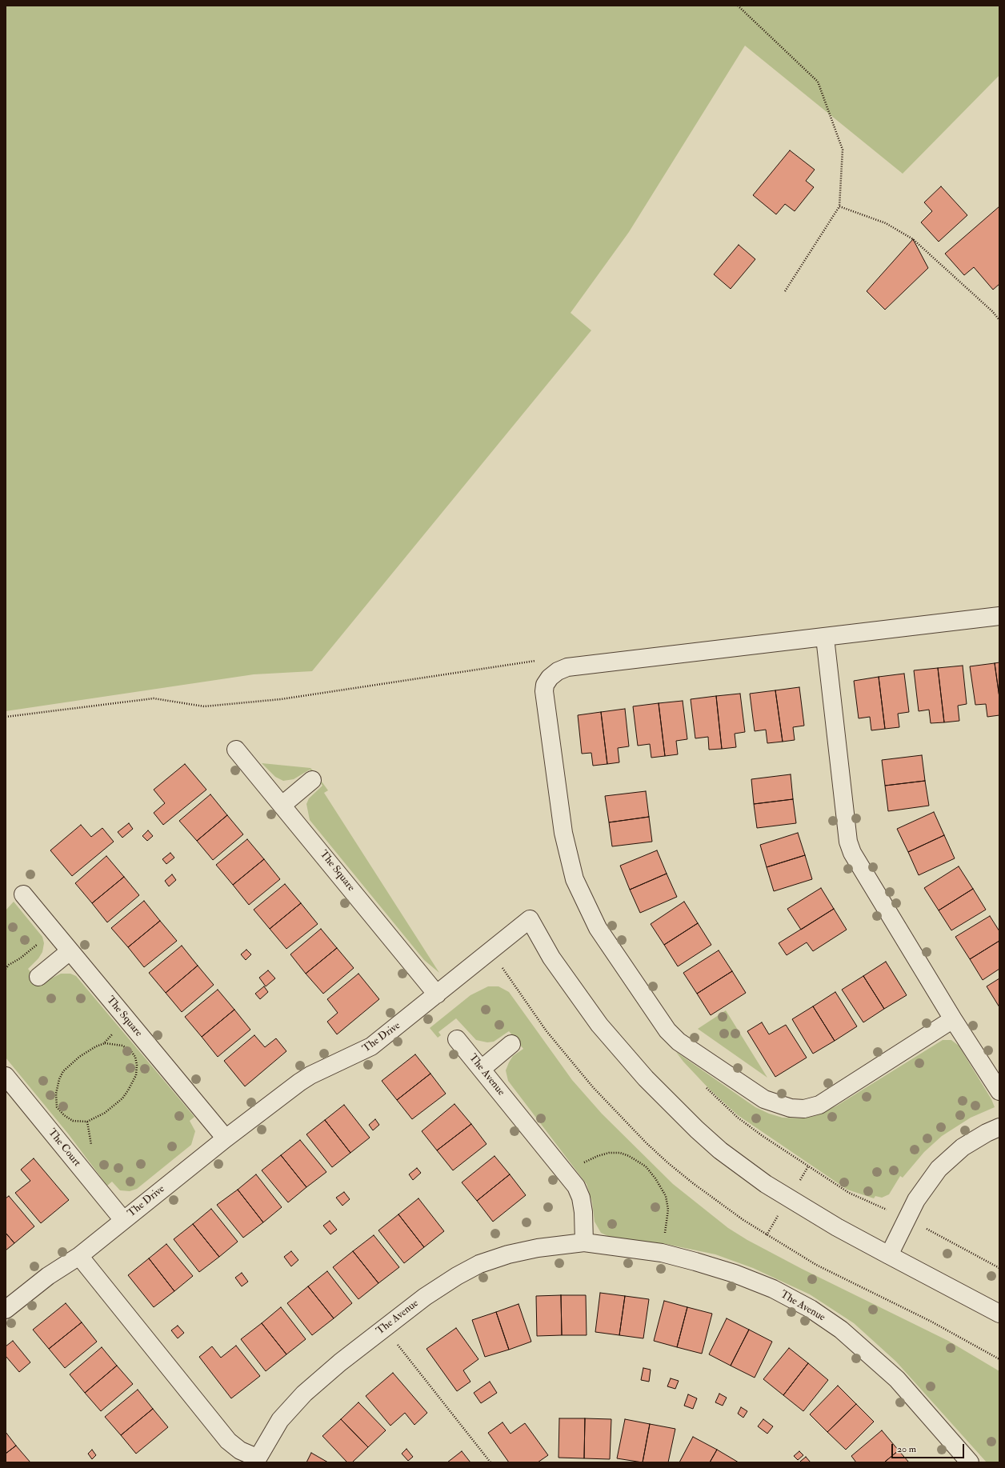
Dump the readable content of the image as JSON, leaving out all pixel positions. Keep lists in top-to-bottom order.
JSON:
{
  "streets": {
    "street": [
      "The Square",
      "The Drive",
      "The Avenue",
      "The Court"
    ]
  },
  "crossings": [
    ["The Square", "The Drive"],
    ["The Drive", "The Court"]
  ],
  "scale_bar": "20 m"
}
